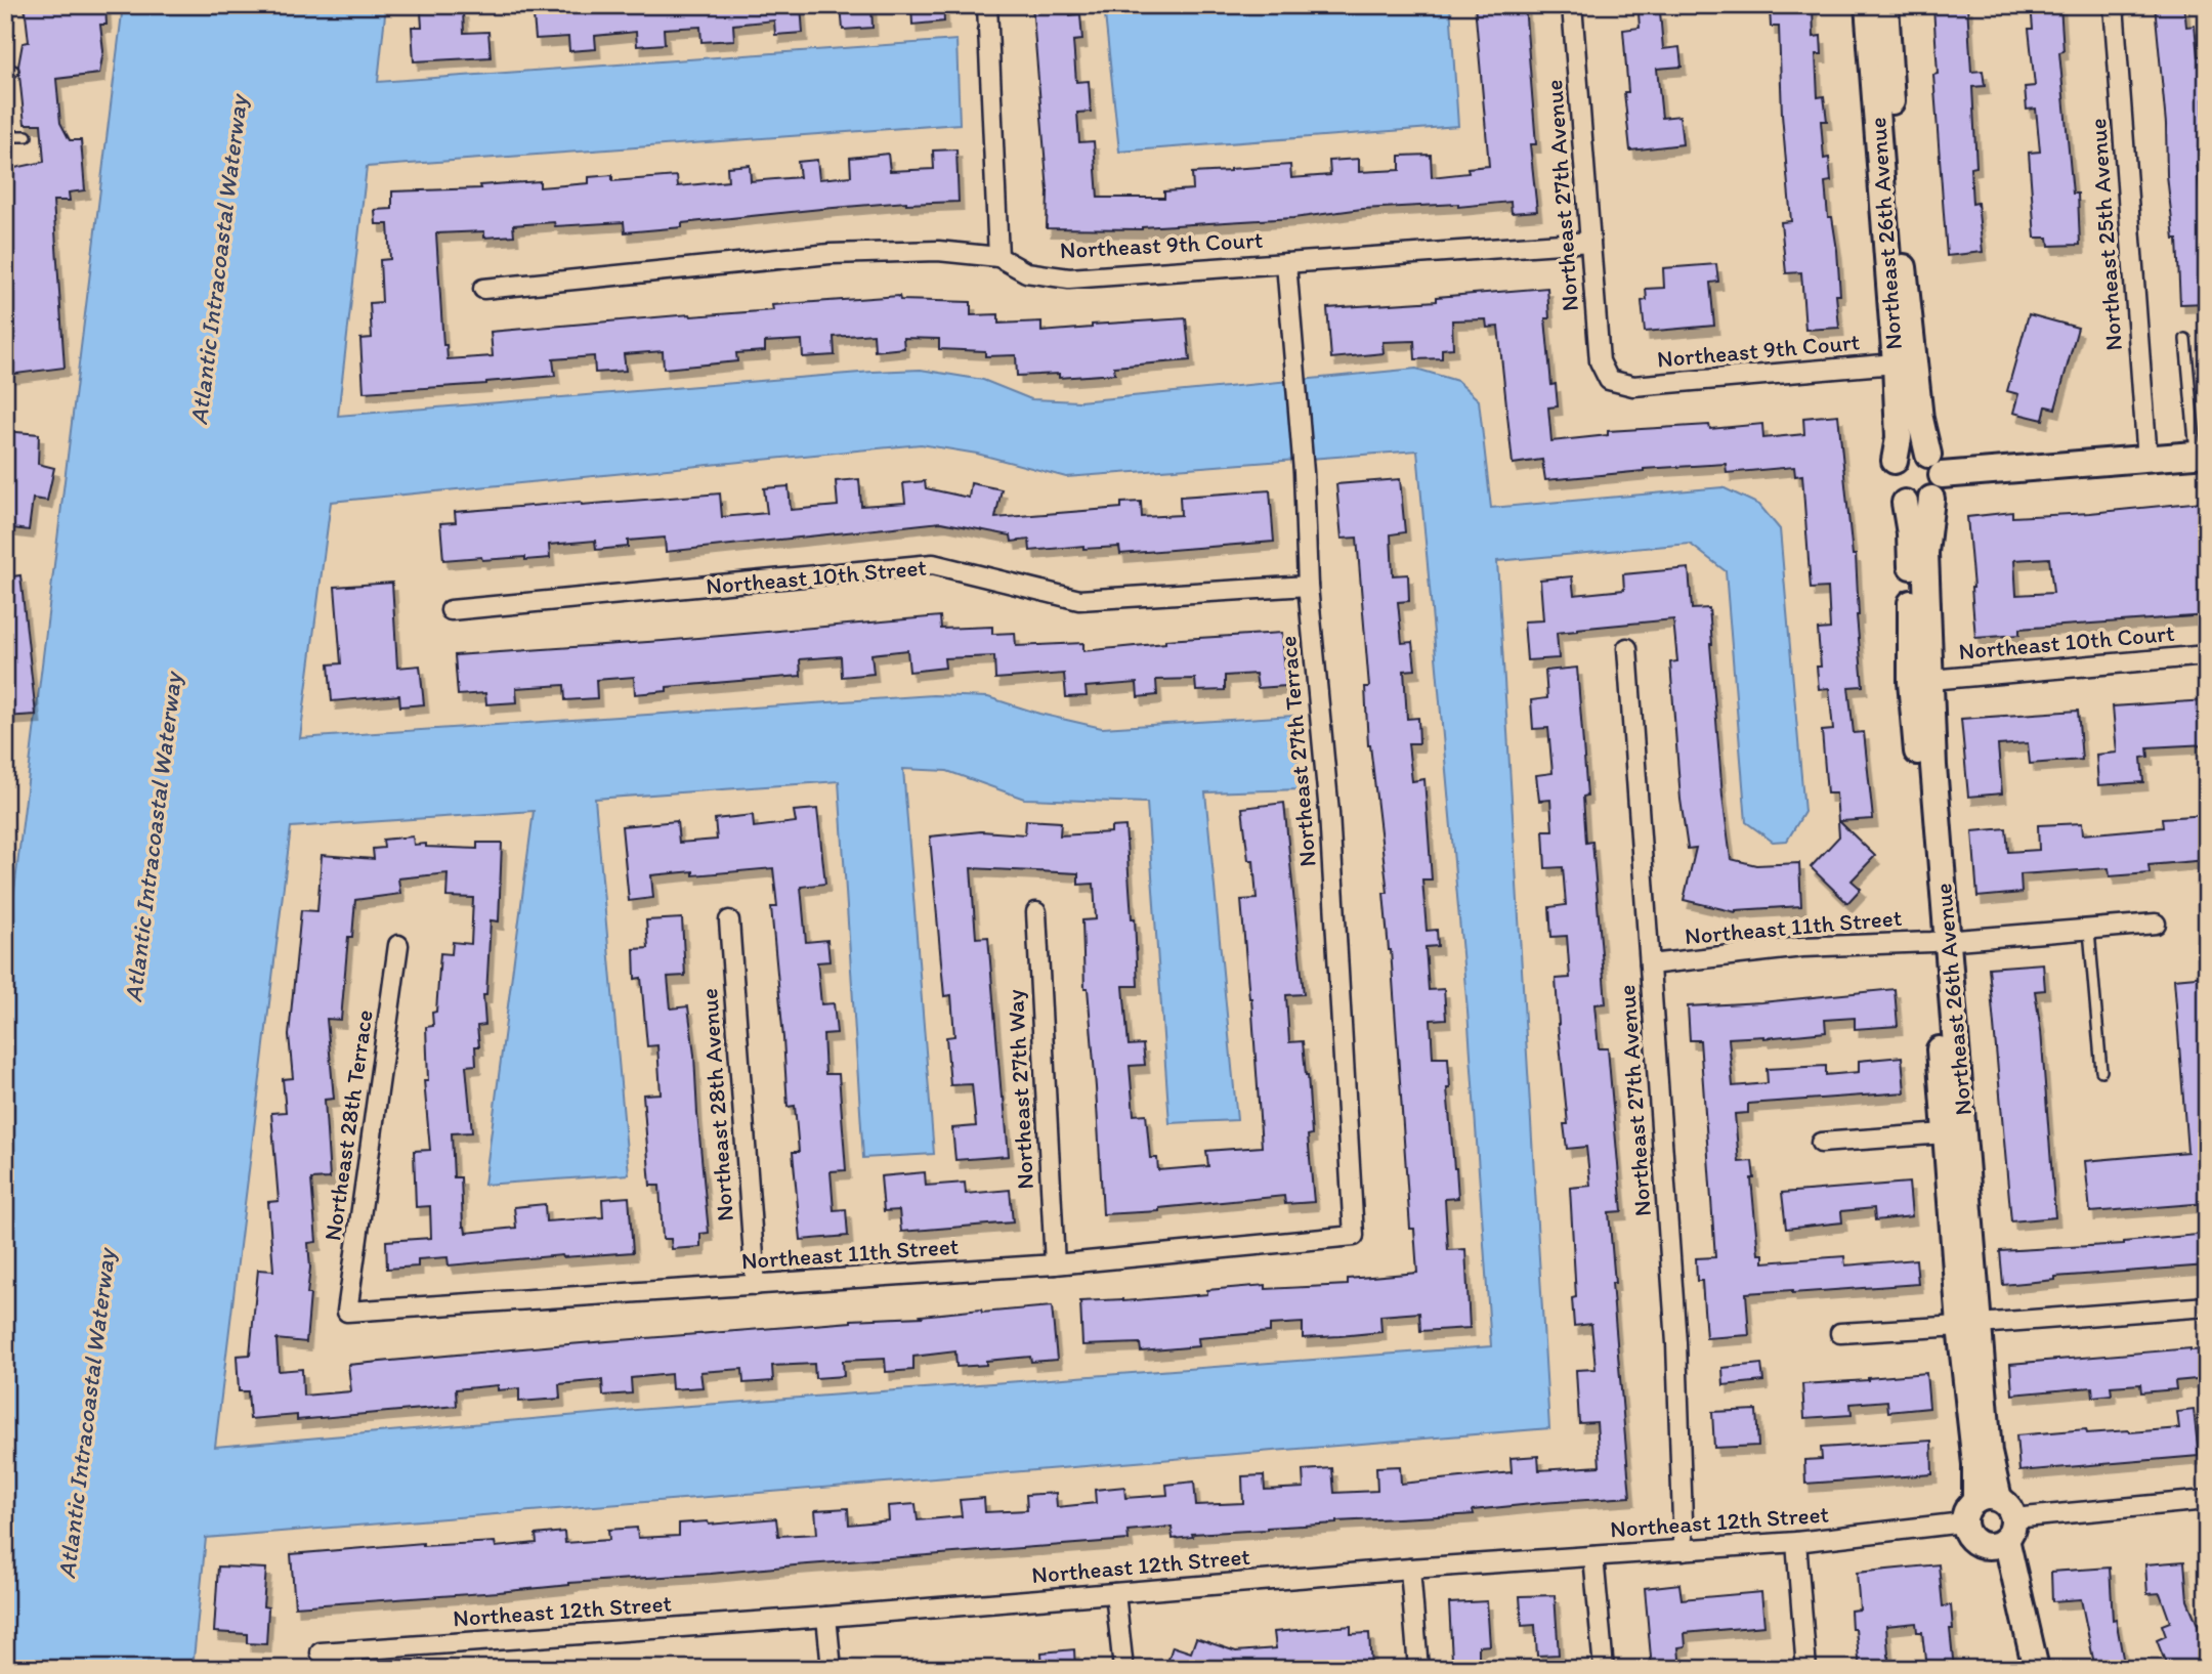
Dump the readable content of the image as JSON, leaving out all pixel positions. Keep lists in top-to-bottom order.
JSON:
{
  "streets": {
    "street": [
      "Northeast 27th Avenue",
      "Northeast 26th Avenue",
      "Northeast 25th Avenue",
      "Northeast 9th Court",
      "Northeast 10th Street",
      "Northeast 10th Court",
      "Northeast 27th Terrace",
      "Northeast 11th Street",
      "Northeast 27th Way",
      "Northeast 28th Avenue",
      "Northeast 28th Terrace",
      "Northeast 12th Street"
    ]
  },
  "crossings": [
    ["Northeast 27th Avenue", "Northeast 9th Court"],
    ["Northeast 27th Avenue", "Northeast 11th Street"],
    ["Northeast 27th Avenue", "Northeast 12th Street"],
    ["Northeast 26th Avenue", "Northeast 9th Court"],
    ["Northeast 26th Avenue", "Northeast 10th Court"],
    ["Northeast 26th Avenue", "Northeast 11th Street"],
    ["Northeast 26th Avenue", "Northeast 12th Street"],
    ["Northeast 9th Court", "Northeast 27th Terrace"],
    ["Northeast 10th Street", "Northeast 27th Terrace"],
    ["Northeast 27th Terrace", "Northeast 11th Street"],
    ["Northeast 11th Street", "Northeast 27th Way"],
    ["Northeast 11th Street", "Northeast 28th Avenue"],
    ["Northeast 11th Street", "Northeast 28th Terrace"]
  ],
  "water": ["Atlantic Intracoastal Waterway"]
}
